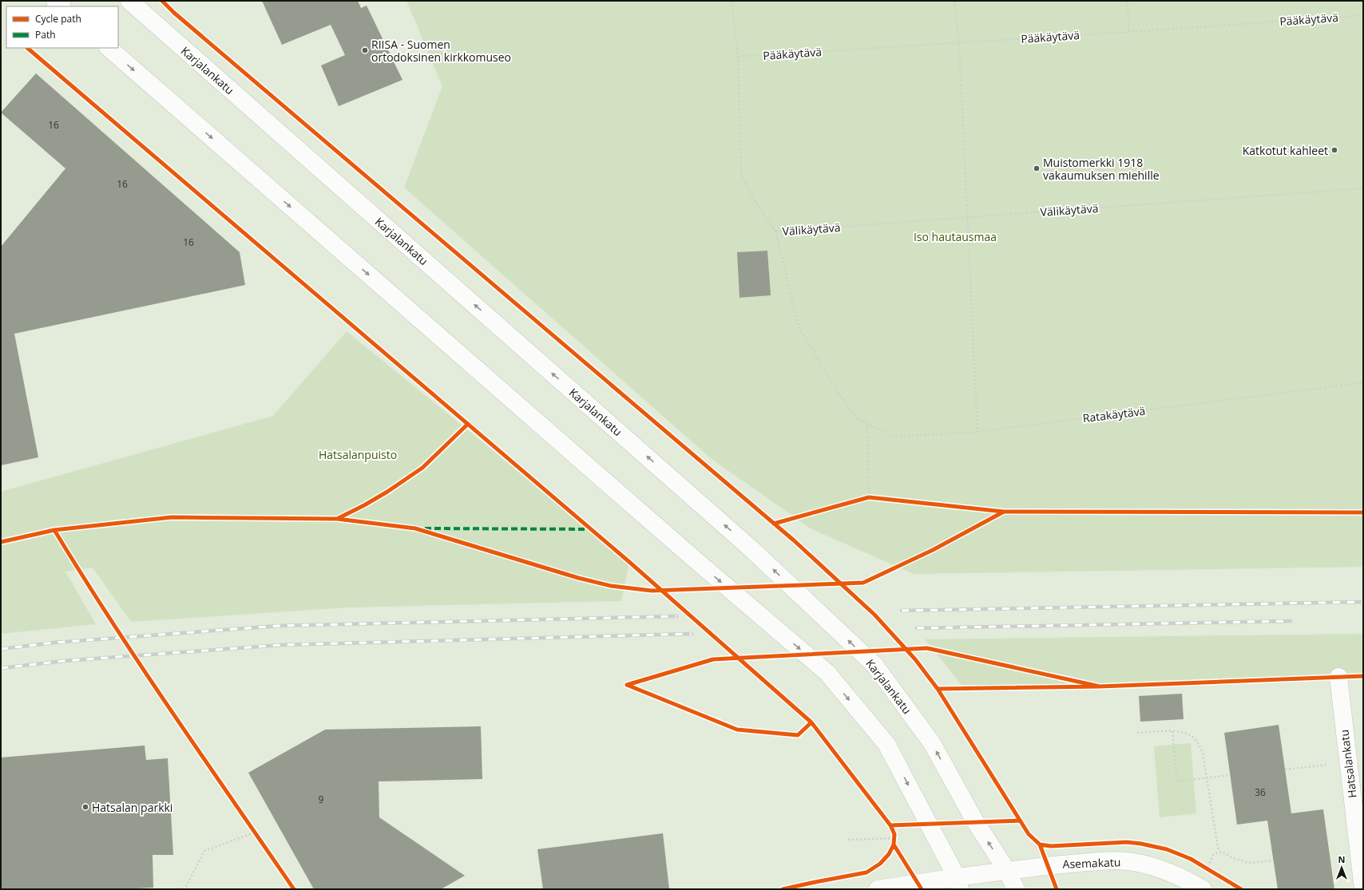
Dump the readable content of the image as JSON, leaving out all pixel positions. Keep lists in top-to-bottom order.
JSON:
{
  "streets": {
    "main road": ["Karjalankatu", "Hatsalankatu", "Asemakatu"],
    "path": ["Pääkäytävä", "Välikäytävä", "Ratakäytävä"]
  },
  "crossings": [
    ["Karjalankatu", "Asemakatu"],
    ["Välikäytävä", "Ratakäytävä"]
  ],
  "parks": ["Iso hautausmaa", "Hatsalanpuisto"],
  "places": [
    "RIISA - Suomen ortodoksinen kirkkomuseo",
    "Katkotut kahleet",
    "Muistomerkki 1918 vakaumuksen miehille",
    "Hatsalan parkki"
  ],
  "house_numbers": [
    "16",
    "16",
    "16",
    "36",
    "9"
  ],
  "legend": ["Cycle path", "Path"],
  "north": "top"
}
